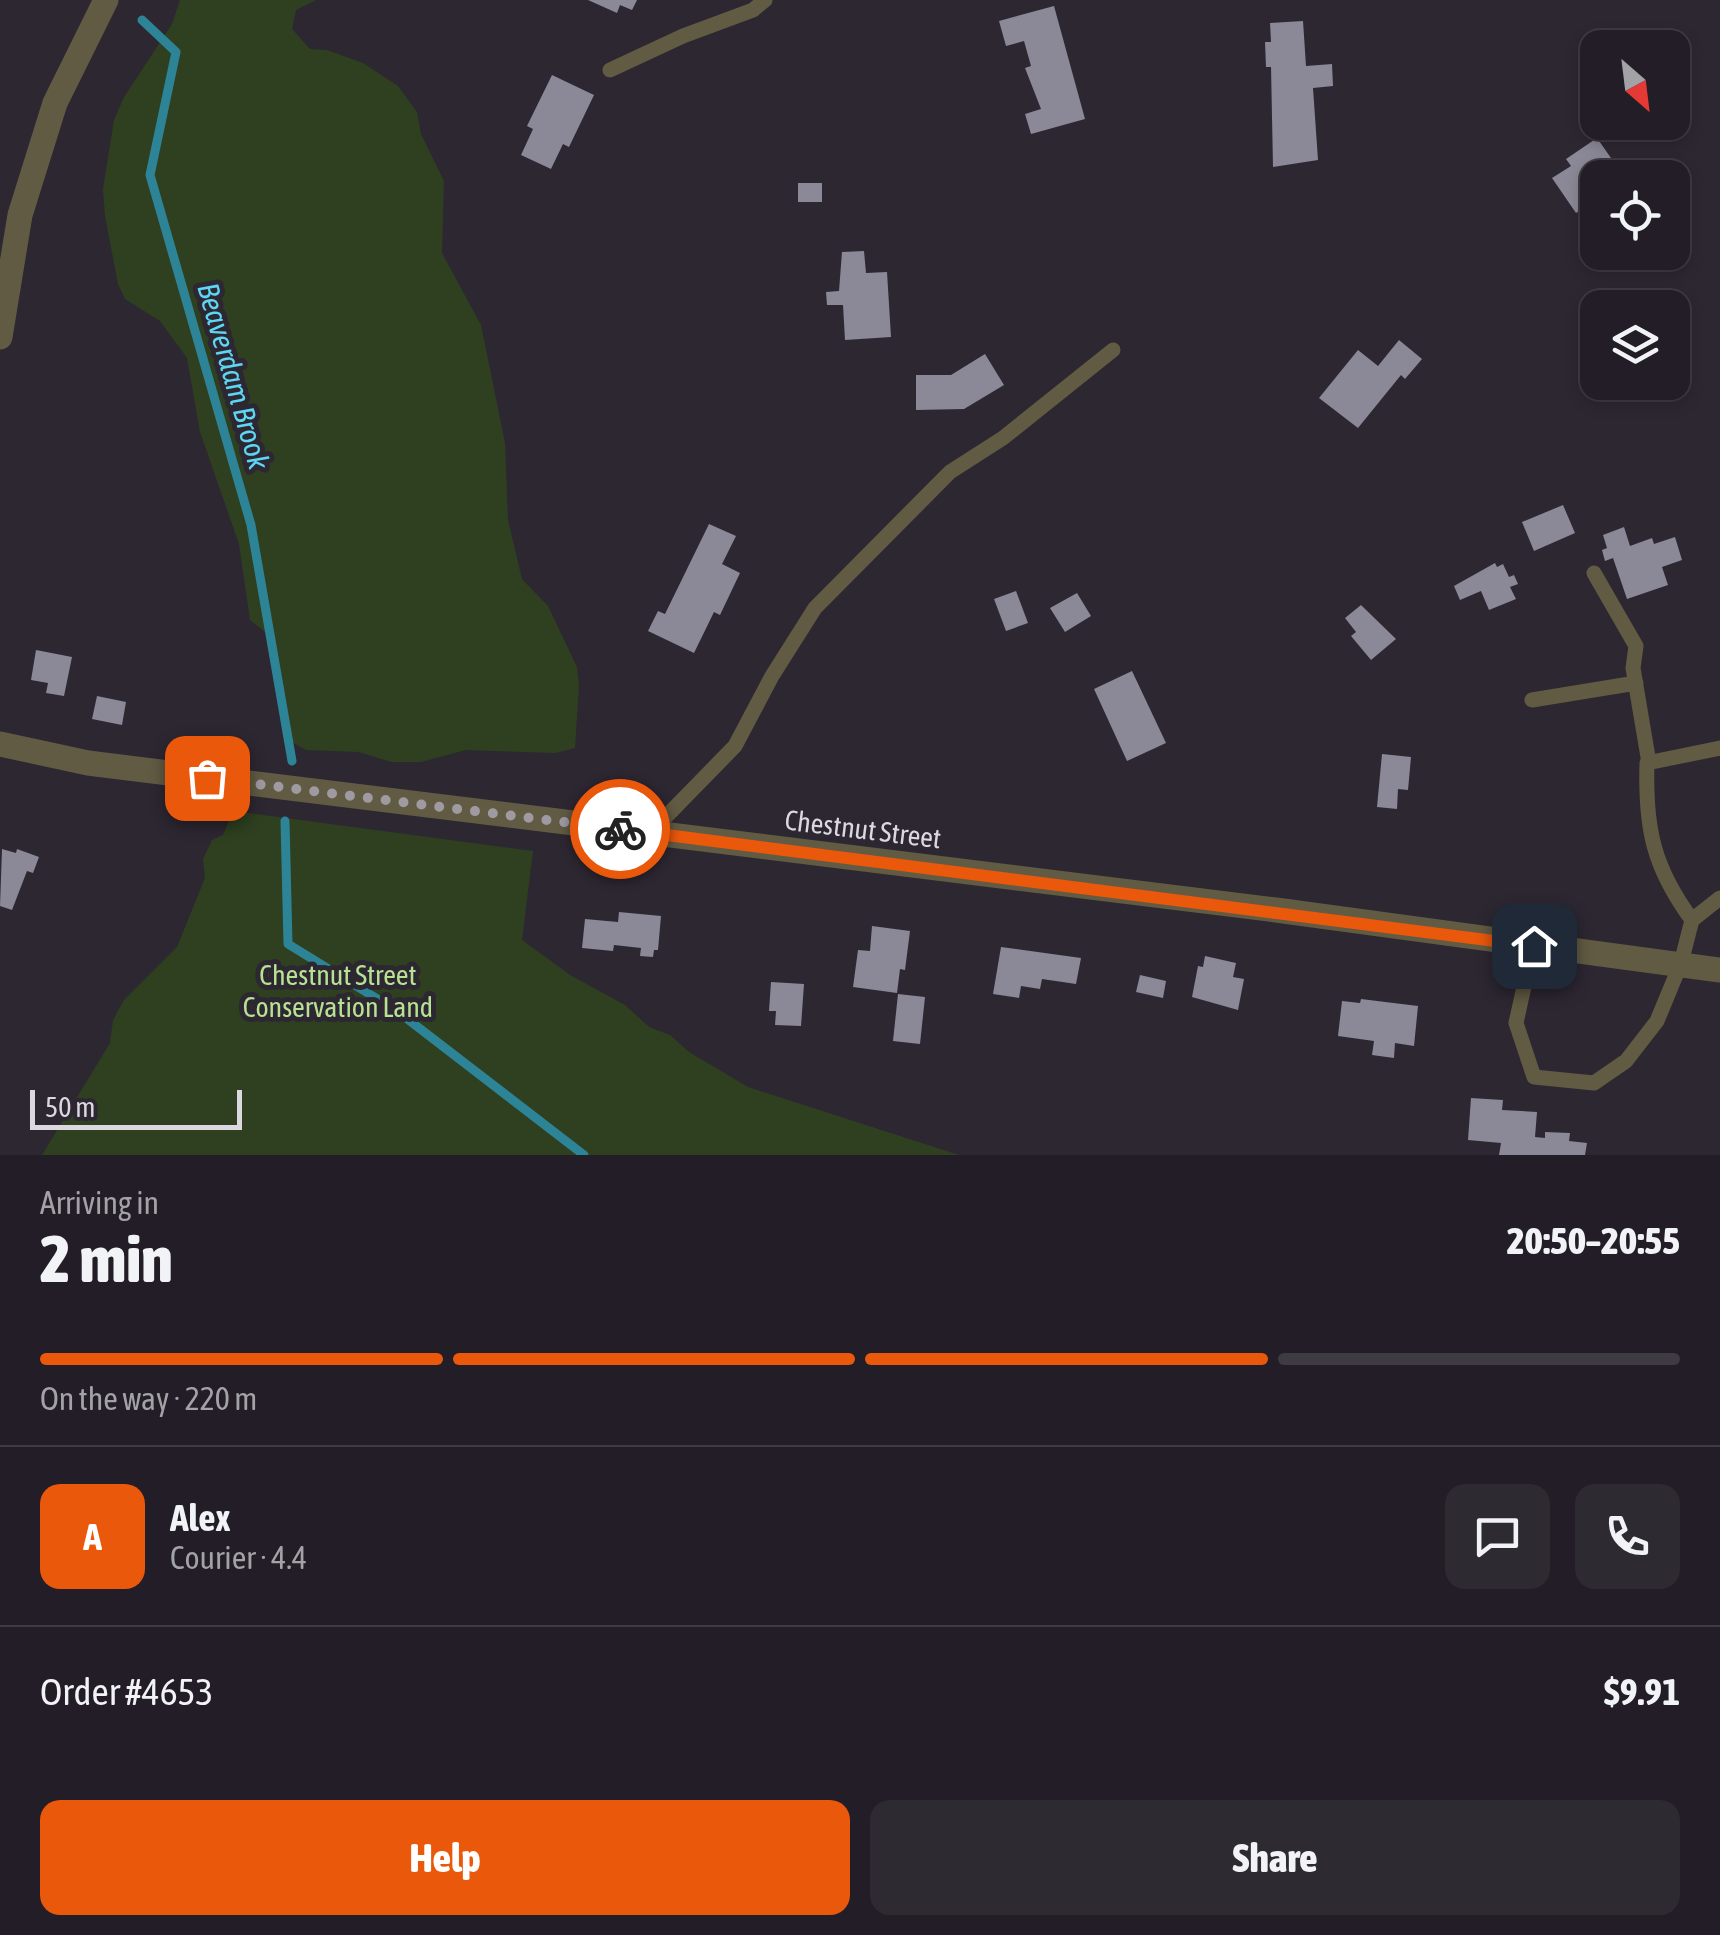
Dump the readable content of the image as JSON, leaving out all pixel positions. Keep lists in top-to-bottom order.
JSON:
{
  "streets": {
    "street": ["Chestnut Street"]
  },
  "water": ["Beaverdam Brook"],
  "parks": ["Chestnut Street Conservation Land"],
  "scale_bar": "50 m",
  "north": "bottom right",
  "page": {
    "scale": "50 m",
    "heading": ["2 min", "Arriving in", "20:50–20:55"],
    "panel": [
      "Alex",
      "Courier · 4.4",
      "Order #4653",
      "$9.91"
    ],
    "bar": "On the way · 220 m",
    "round": "A",
    "buttons": ["Help", "Share"]
  }
}
